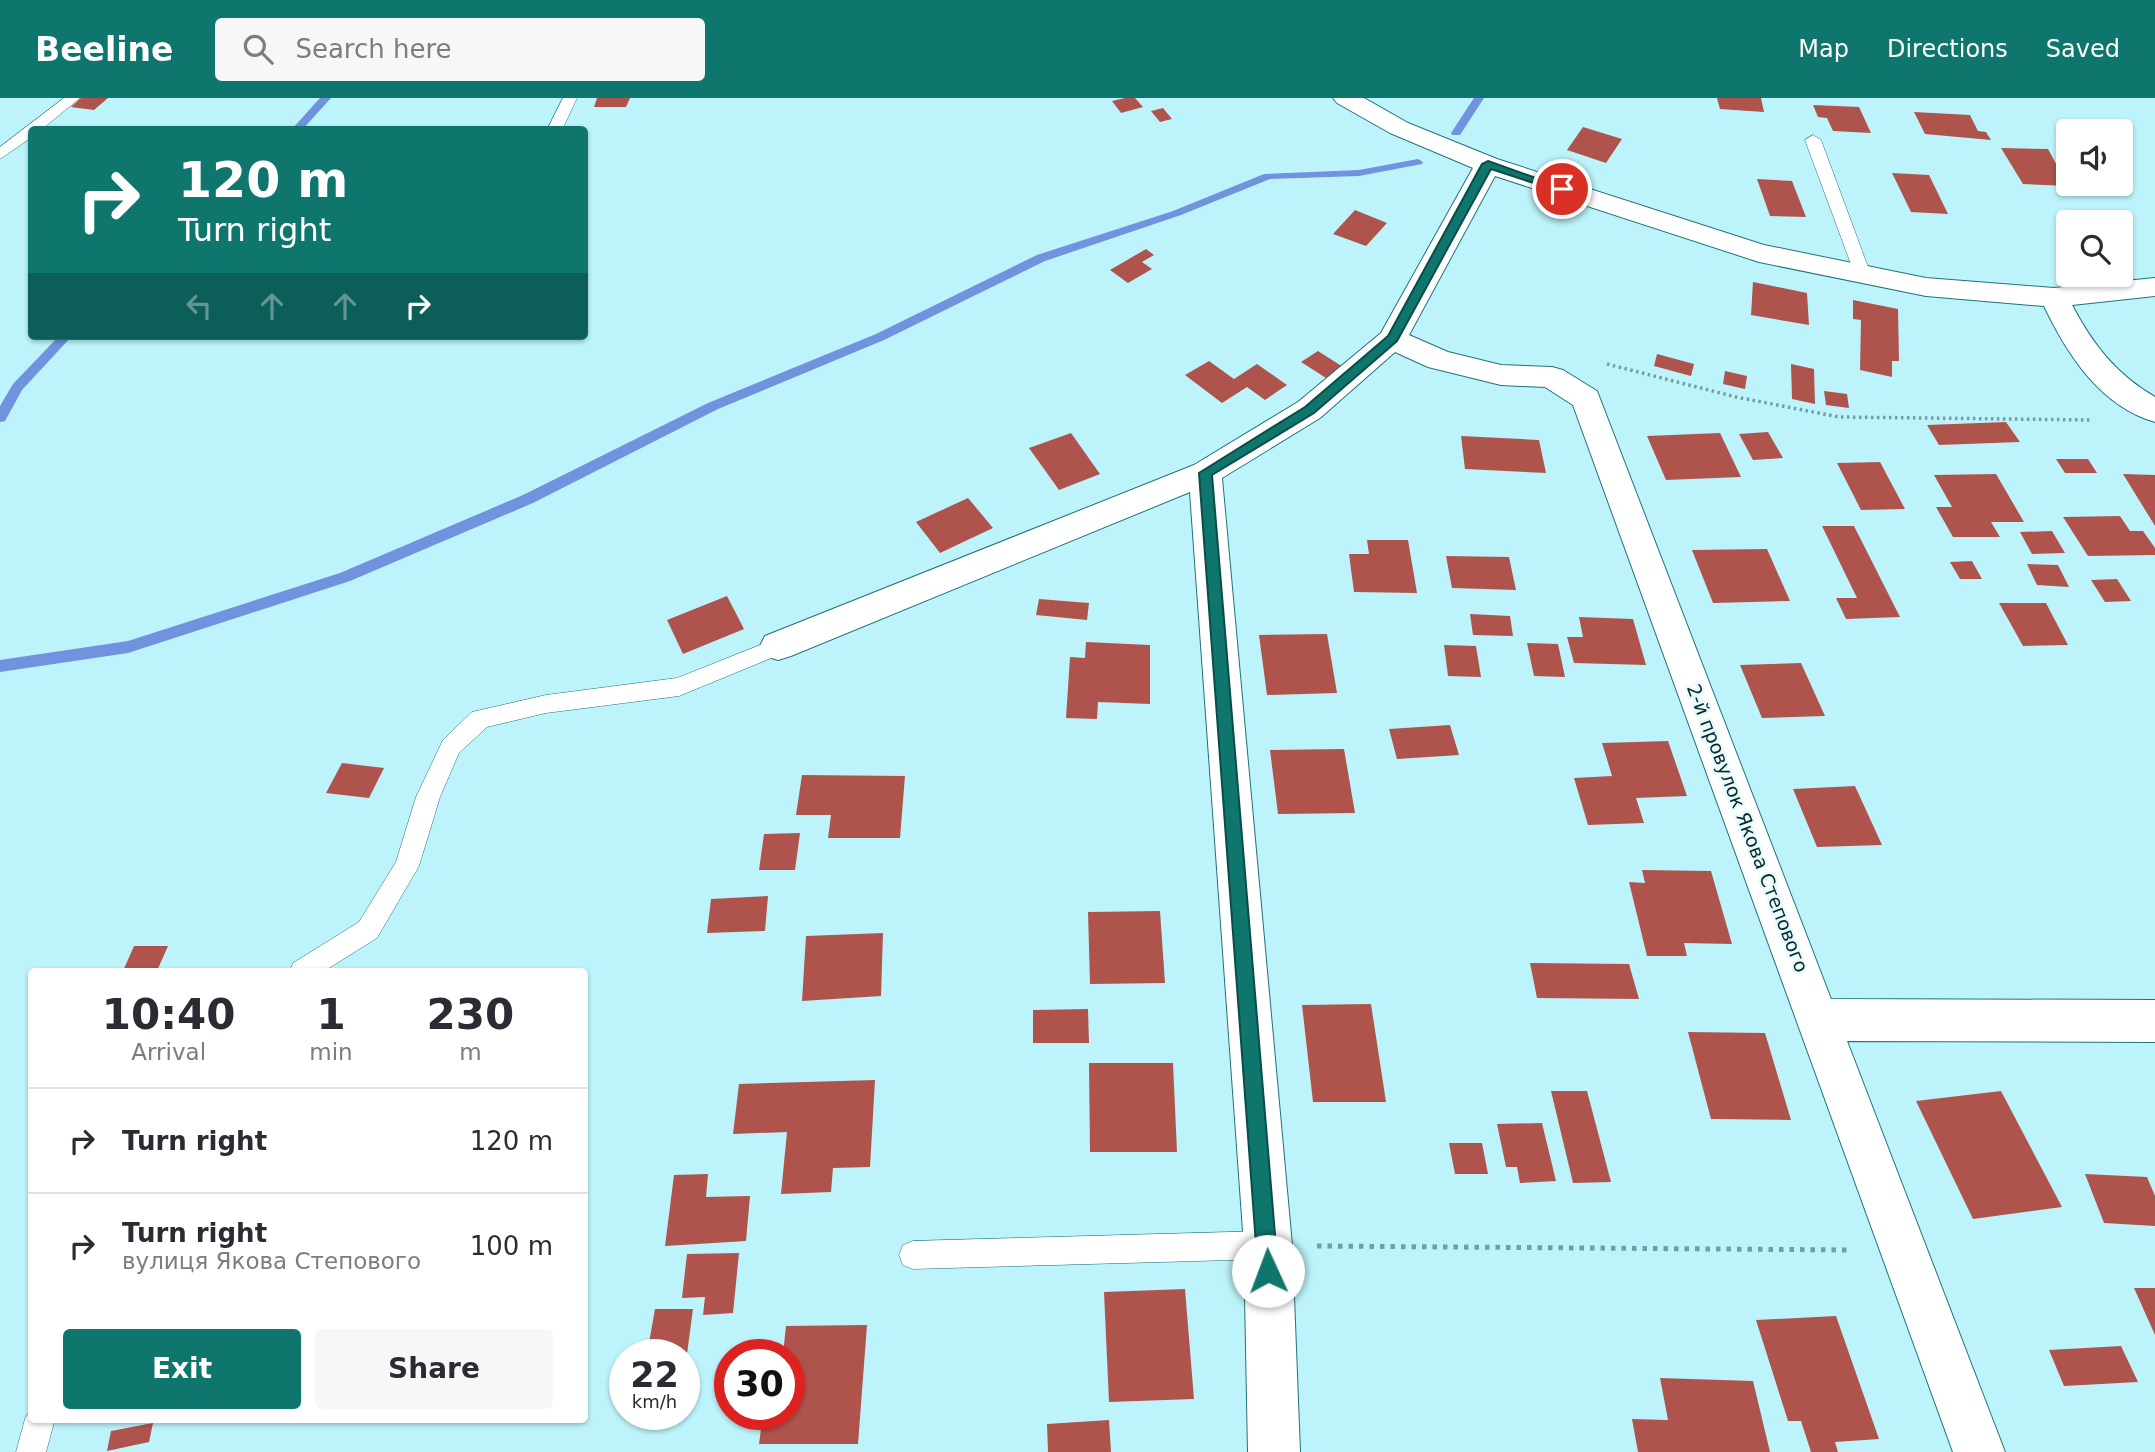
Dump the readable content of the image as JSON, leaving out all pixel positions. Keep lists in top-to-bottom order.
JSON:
{
  "streets": {
    "street": ["2-й провулок Якова Степового"]
  },
  "page": {
    "header": "Beeline",
    "search": "Search here",
    "nav": ["Map", "Directions", "Saved"],
    "turn": ["120 m", "Turn right"],
    "eta": [
      "10:40",
      "Arrival",
      "1",
      "min",
      "230",
      "m"
    ],
    "list": [
      {
        "name": "Turn right",
        "value": "120 m"
      },
      {
        "name": "Turn right",
        "note": "вулиця Якова Степового",
        "value": "100 m"
      }
    ],
    "buttons": ["Exit", "Share"],
    "speed": "22 km/h",
    "limit": "30"
  }
}
